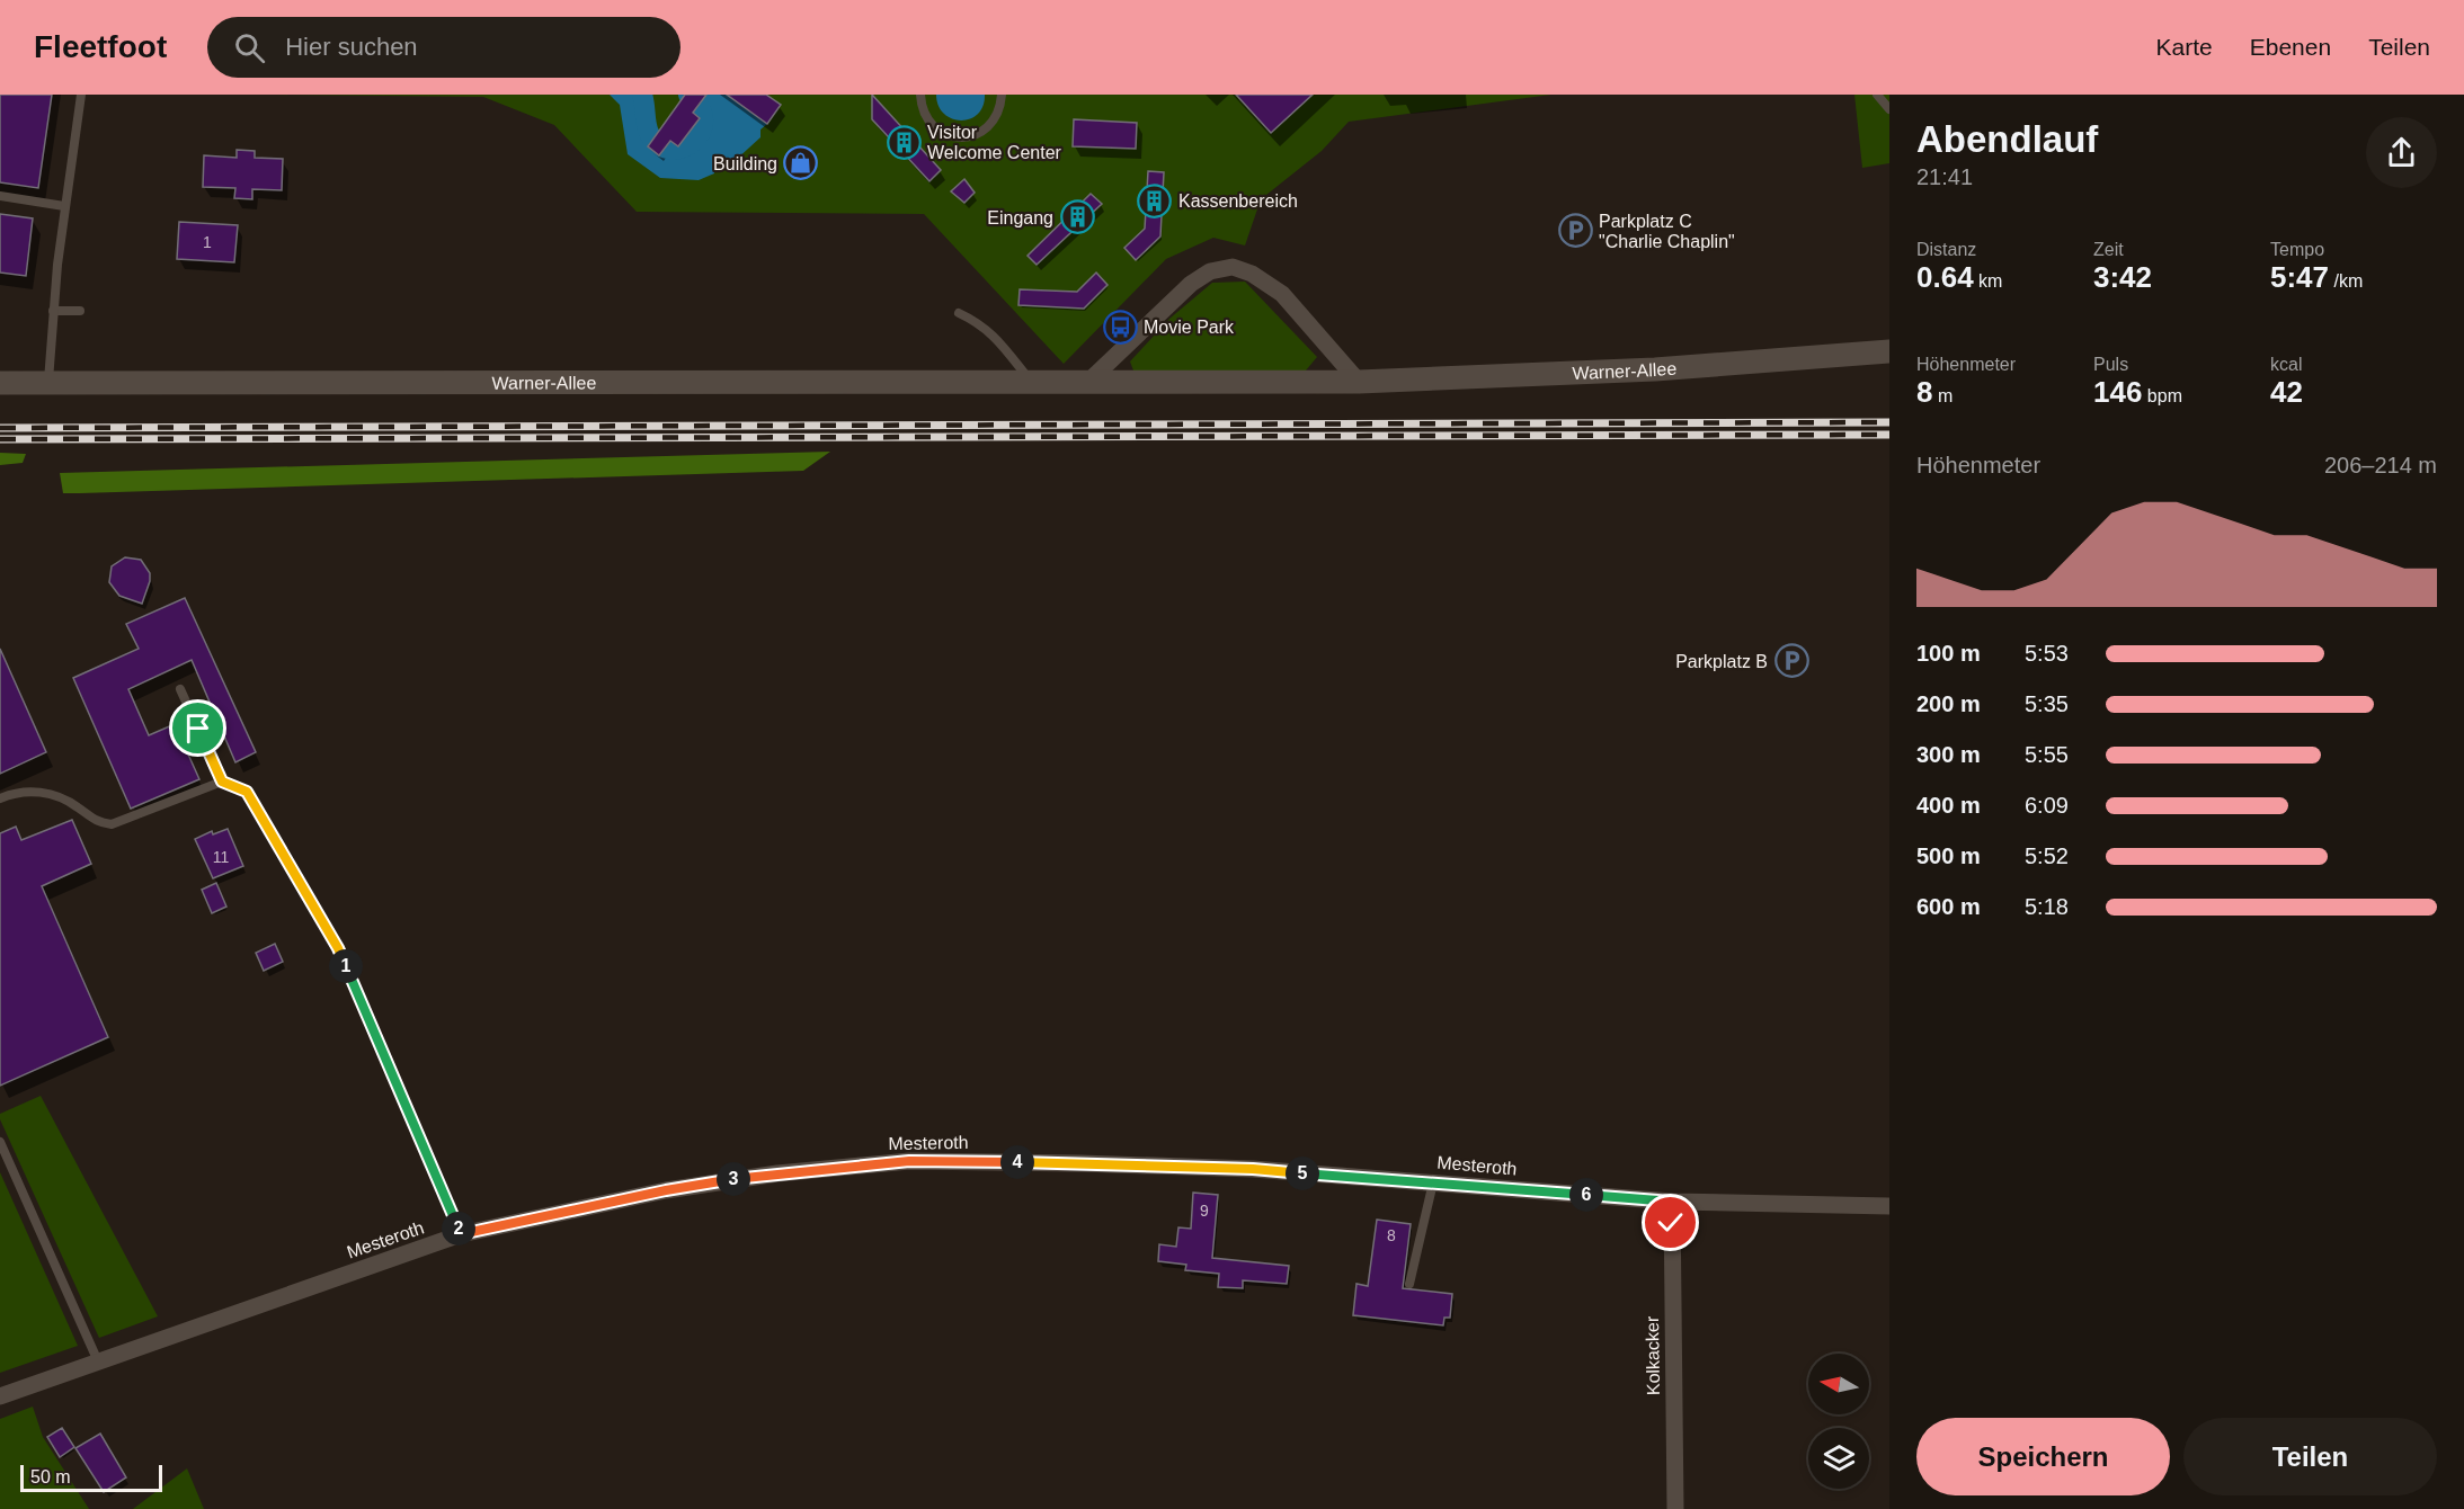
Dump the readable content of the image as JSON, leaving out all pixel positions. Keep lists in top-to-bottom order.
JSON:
{
  "streets": {
    "street": ["Warner-Allee", "Mesteroth", "Kolkacker"]
  },
  "crossings": [
    ["Mesteroth", "Kolkacker"]
  ],
  "places": {
    "building": ["Visitor Welcome Center", "Kassenbereich", "Eingang"],
    "shop": ["Building"],
    "parking": ["Parkplatz C \"Charlie Chaplin\"", "Parkplatz B"],
    "bus stop": ["Movie Park"]
  },
  "house_numbers": [
    "1",
    "11",
    "9",
    "8"
  ],
  "scale_bar": "50 m",
  "north": "left",
  "page": {
    "header": "Fleetfoot",
    "search": "Hier suchen",
    "nav": ["Karte", "Ebenen", "Teilen"],
    "heading": ["Abendlauf", "21:41"],
    "stats": [
      ["Distanz", "0.64 km"],
      ["Zeit", "3:42"],
      ["Tempo", "5:47 /km"],
      ["Höhenmeter", "8 m"],
      ["Puls", "146 bpm"],
      ["kcal", "42"]
    ],
    "chart": ["Höhenmeter", "206–214 m"],
    "list": [
      {
        "name": "100 m",
        "note": "5:53"
      },
      {
        "name": "200 m",
        "note": "5:35"
      },
      {
        "name": "300 m",
        "note": "5:55"
      },
      {
        "name": "400 m",
        "note": "6:09"
      },
      {
        "name": "500 m",
        "note": "5:52"
      },
      {
        "name": "600 m",
        "note": "5:18"
      }
    ],
    "pins": [
      "1",
      "4",
      "5",
      "3",
      "6",
      "2"
    ],
    "buttons": ["Speichern", "Teilen"],
    "scale": "50 m"
  }
}
